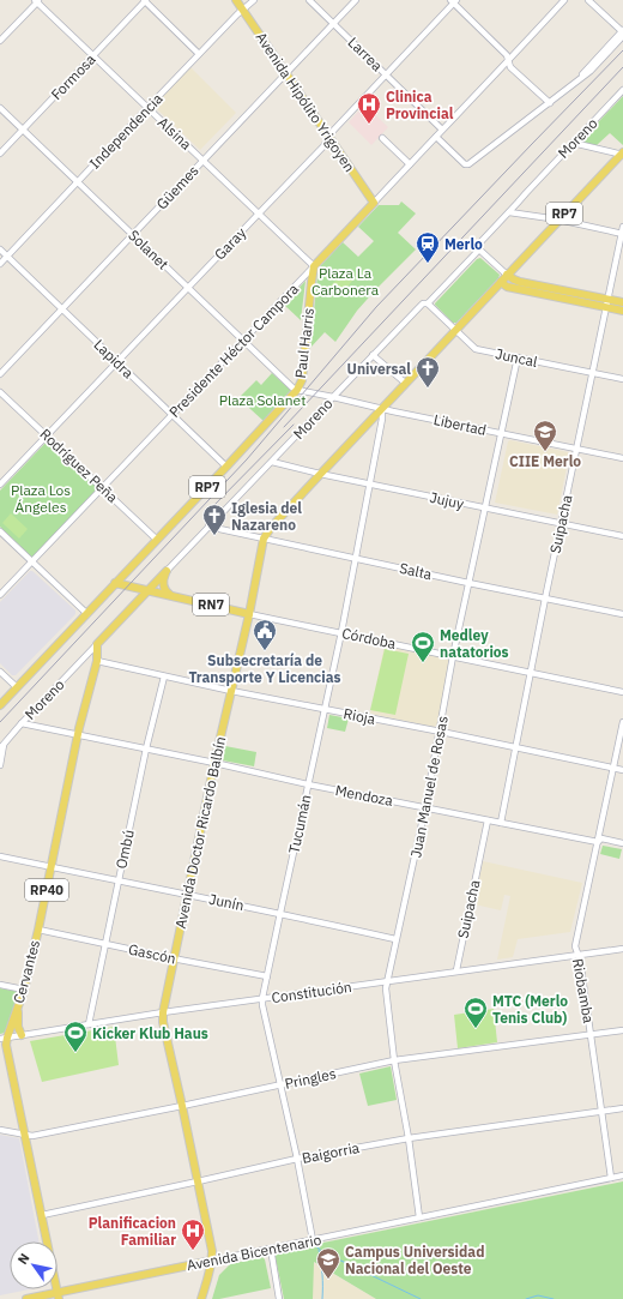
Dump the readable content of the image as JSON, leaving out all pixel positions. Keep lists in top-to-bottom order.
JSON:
{
  "streets": {
    "main road": [
      "Avenida Hipólito Yrigoyen",
      "Moreno",
      "RP7",
      "Paul Harris",
      "Presidente Héctor Campora",
      "RN7",
      "Córdoba",
      "Avenida Doctor Ricardo Balbín",
      "RP40",
      "Cervantes",
      "Avenida Bicentenario"
    ],
    "street": [
      "Larrea",
      "Formosa",
      "Independencia",
      "Alsina",
      "Güemes",
      "Garay",
      "Solanet",
      "Juncal",
      "Lapidra",
      "Libertad",
      "Rodríguez Peña",
      "Jujuy",
      "Suipacha",
      "Salta",
      "Rioja",
      "Juan Manuel de Rosas",
      "Mendoza",
      "Tucumán",
      "Ombú",
      "Junín",
      "Gascón",
      "Riobamba",
      "Constitución",
      "Pringles",
      "Baigorria"
    ]
  },
  "crossings": [
    ["Larrea", "Güemes"],
    ["Larrea", "Garay"],
    ["Larrea", "Presidente Héctor Campora"],
    ["Formosa", "Alsina"],
    ["Formosa", "Solanet"],
    ["Avenida Hipólito Yrigoyen", "Independencia"],
    ["Avenida Hipólito Yrigoyen", "Güemes"],
    ["Avenida Hipólito Yrigoyen", "Garay"],
    ["Avenida Hipólito Yrigoyen", "Presidente Héctor Campora"],
    ["Independencia", "Alsina"],
    ["Independencia", "Solanet"],
    ["Independencia", "Lapidra"],
    ["Alsina", "Güemes"],
    ["Alsina", "Garay"],
    ["Alsina", "Paul Harris"],
    ["Alsina", "Presidente Héctor Campora"],
    ["Moreno", "Juncal"],
    ["Moreno", "Libertad"],
    ["Moreno", "Jujuy"],
    ["Moreno", "Salta"],
    ["Moreno", "Córdoba"],
    ["Moreno", "Mendoza"],
    ["Moreno", "Cervantes"],
    ["Güemes", "Solanet"],
    ["Güemes", "Lapidra"],
    ["RP7", "Solanet"],
    ["RP7", "Paul Harris"],
    ["RP7", "Juncal"],
    ["RP7", "Lapidra"],
    ["RP7", "Libertad"],
    ["RP7", "Rodríguez Peña"],
    ["RP7", "Córdoba"],
    ["RP7", "Tucumán"],
    ["RP7", "Avenida Doctor Ricardo Balbín"],
    ["Garay", "Solanet"],
    ["Garay", "Lapidra"],
    ["Garay", "Rodríguez Peña"],
    ["Solanet", "Paul Harris"],
    ["Solanet", "Presidente Héctor Campora"],
    ["Solanet", "Libertad"],
    ["Paul Harris", "Presidente Héctor Campora"],
    ["Paul Harris", "Libertad"],
    ["Presidente Héctor Campora", "Lapidra"],
    ["Presidente Héctor Campora", "Rodríguez Peña"],
    ["Juncal", "Suipacha"],
    ["Juncal", "Juan Manuel de Rosas"],
    ["Libertad", "Suipacha"],
    ["Libertad", "Juan Manuel de Rosas"],
    ["Libertad", "Tucumán"],
    ["Libertad", "Avenida Doctor Ricardo Balbín"],
    ["Jujuy", "Suipacha"],
    ["Jujuy", "Juan Manuel de Rosas"],
    ["Jujuy", "Tucumán"],
    ["Jujuy", "Avenida Doctor Ricardo Balbín"],
    ["Suipacha", "Salta"],
    ["Suipacha", "Córdoba"],
    ["Suipacha", "Rioja"],
    ["Suipacha", "Mendoza"],
    ["Suipacha", "Constitución"],
    ["Salta", "Juan Manuel de Rosas"],
    ["Salta", "Tucumán"],
    ["Salta", "Avenida Doctor Ricardo Balbín"],
    ["Córdoba", "Juan Manuel de Rosas"],
    ["Córdoba", "Tucumán"],
    ["Córdoba", "Avenida Doctor Ricardo Balbín"],
    ["Rioja", "Juan Manuel de Rosas"],
    ["Rioja", "Tucumán"],
    ["Rioja", "Avenida Doctor Ricardo Balbín"],
    ["Rioja", "Ombú"],
    ["Rioja", "Cervantes"],
    ["Rioja", "Riobamba"],
    ["Juan Manuel de Rosas", "Mendoza"],
    ["Juan Manuel de Rosas", "Junín"],
    ["Juan Manuel de Rosas", "Constitución"],
    ["Juan Manuel de Rosas", "Pringles"],
    ["Juan Manuel de Rosas", "Baigorria"],
    ["Juan Manuel de Rosas", "Avenida Bicentenario"],
    ["Mendoza", "Tucumán"],
    ["Mendoza", "Avenida Doctor Ricardo Balbín"],
    ["Mendoza", "Ombú"],
    ["Mendoza", "Cervantes"],
    ["Mendoza", "Riobamba"],
    ["Tucumán", "Avenida Doctor Ricardo Balbín"],
    ["Tucumán", "Junín"],
    ["Tucumán", "Gascón"],
    ["Tucumán", "Constitución"],
    ["Tucumán", "Pringles"],
    ["Tucumán", "Baigorria"],
    ["Tucumán", "Avenida Bicentenario"],
    ["Avenida Doctor Ricardo Balbín", "Junín"],
    ["Avenida Doctor Ricardo Balbín", "Gascón"],
    ["Avenida Doctor Ricardo Balbín", "Constitución"],
    ["Avenida Doctor Ricardo Balbín", "Pringles"],
    ["Avenida Doctor Ricardo Balbín", "Baigorria"],
    ["Avenida Doctor Ricardo Balbín", "Avenida Bicentenario"],
    ["Ombú", "Junín"],
    ["Ombú", "Gascón"],
    ["Ombú", "Constitución"],
    ["Junín", "Cervantes"],
    ["Gascón", "Cervantes"],
    ["Cervantes", "Constitución"],
    ["Cervantes", "Pringles"],
    ["Cervantes", "Baigorria"],
    ["Cervantes", "Avenida Bicentenario"],
    ["Riobamba", "Constitución"],
    ["Riobamba", "Pringles"],
    ["Riobamba", "Baigorria"],
    ["Riobamba", "Avenida Bicentenario"]
  ],
  "parks": ["Plaza La Carbonera", "Plaza Solanet", "Plaza Los Ángeles"],
  "places": {
    "hospital": ["Clinica Provincial", "Planificacion Familiar"],
    "station": ["Merlo"],
    "church": ["Universal", "Iglesia del Nazareno"],
    "school or university": ["CIIE Merlo", "Campus Universidad Nacional del Oeste"],
    "public building": ["Subsecretaría de Transporte Y Licencias"],
    "sports": ["Medley natatorios", "MTC (Merlo Tenis Club)", "Kicker Klub Haus"]
  },
  "north": "top left"
}
